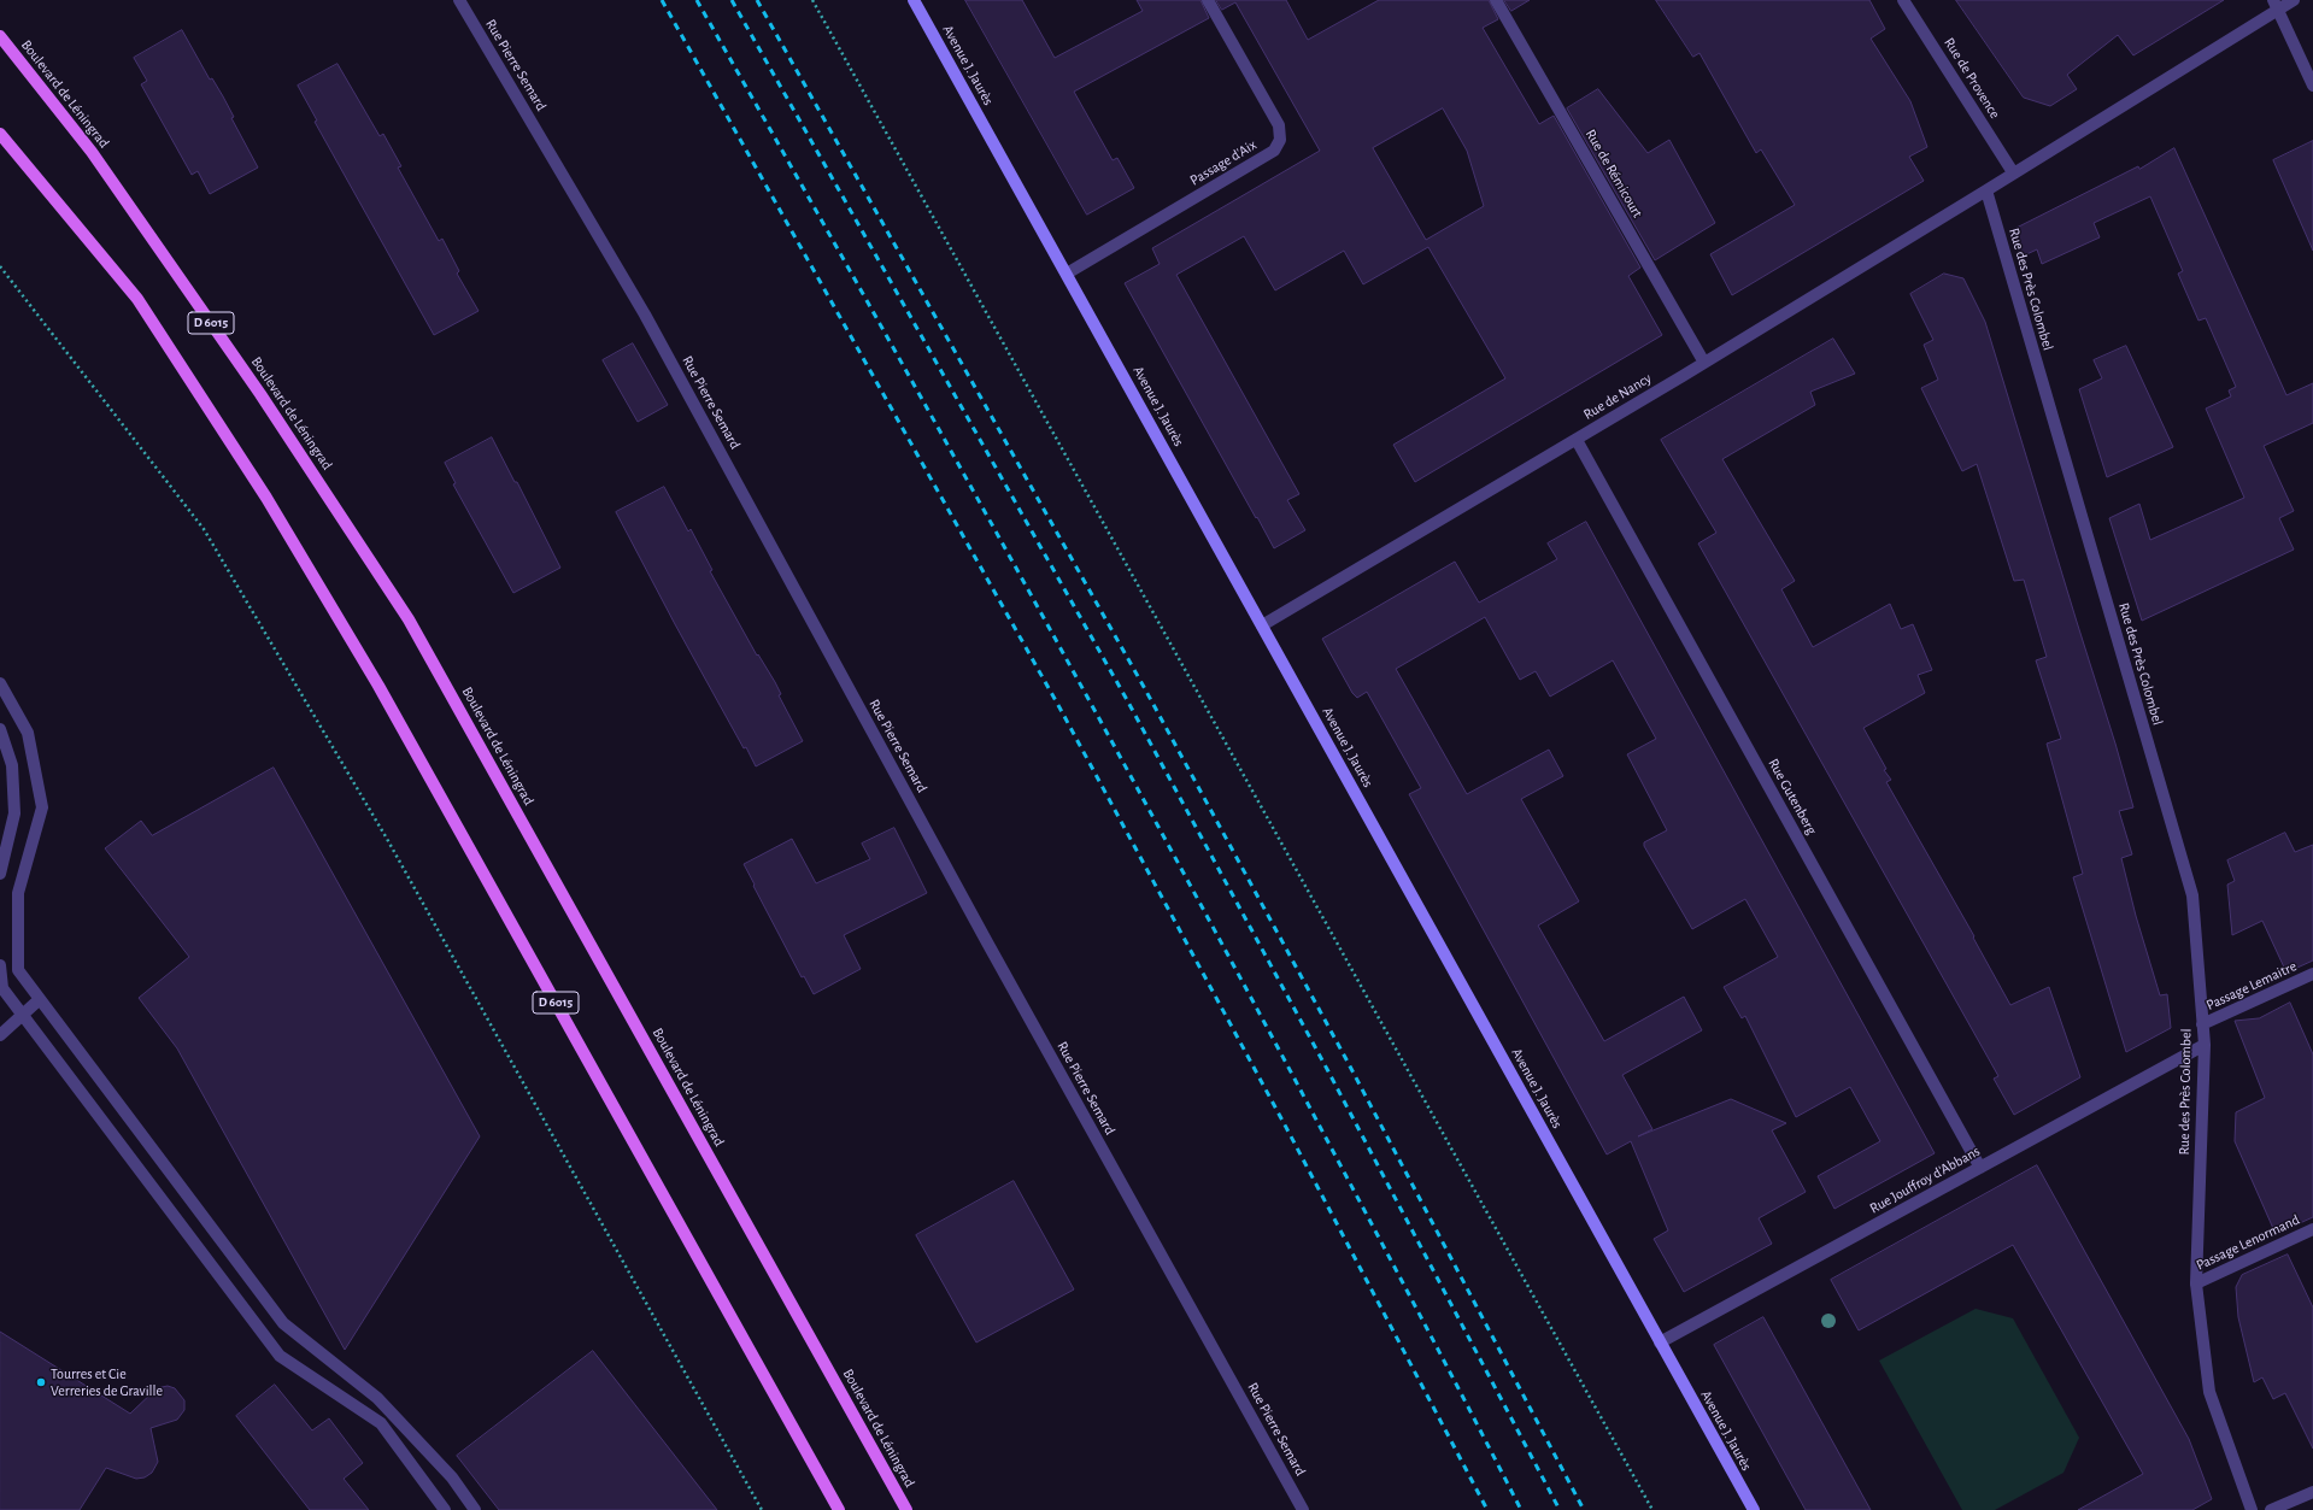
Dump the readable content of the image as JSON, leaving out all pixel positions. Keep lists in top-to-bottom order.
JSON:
{
  "streets": {
    "main road": ["Boulevard de Léningrad", "D 6015"],
    "street": [
      "Rue Pierre Semard",
      "Avenue J. Jaurès",
      "Rue de Provence",
      "Passage d'Aix",
      "Rue de Rémicourt",
      "Rue des Près Colombel",
      "Rue de Nancy",
      "Rue Gutenberg",
      "Passage Lemaitre",
      "Rue Jouffroy d'Abbans",
      "Passage Lenormand"
    ]
  },
  "crossings": [
    ["Avenue J. Jaurès", "Passage d'Aix"],
    ["Avenue J. Jaurès", "Rue de Nancy"],
    ["Avenue J. Jaurès", "Rue Jouffroy d'Abbans"],
    ["Rue de Rémicourt", "Rue de Nancy"],
    ["Rue des Près Colombel", "Rue de Nancy"],
    ["Rue des Près Colombel", "Passage Lemaitre"],
    ["Rue des Près Colombel", "Rue Jouffroy d'Abbans"],
    ["Rue des Près Colombel", "Passage Lenormand"],
    ["Rue de Nancy", "Rue Gutenberg"],
    ["Rue Gutenberg", "Rue Jouffroy d'Abbans"]
  ],
  "places": ["Tourres et Cie Verreries de Graville"]
}
